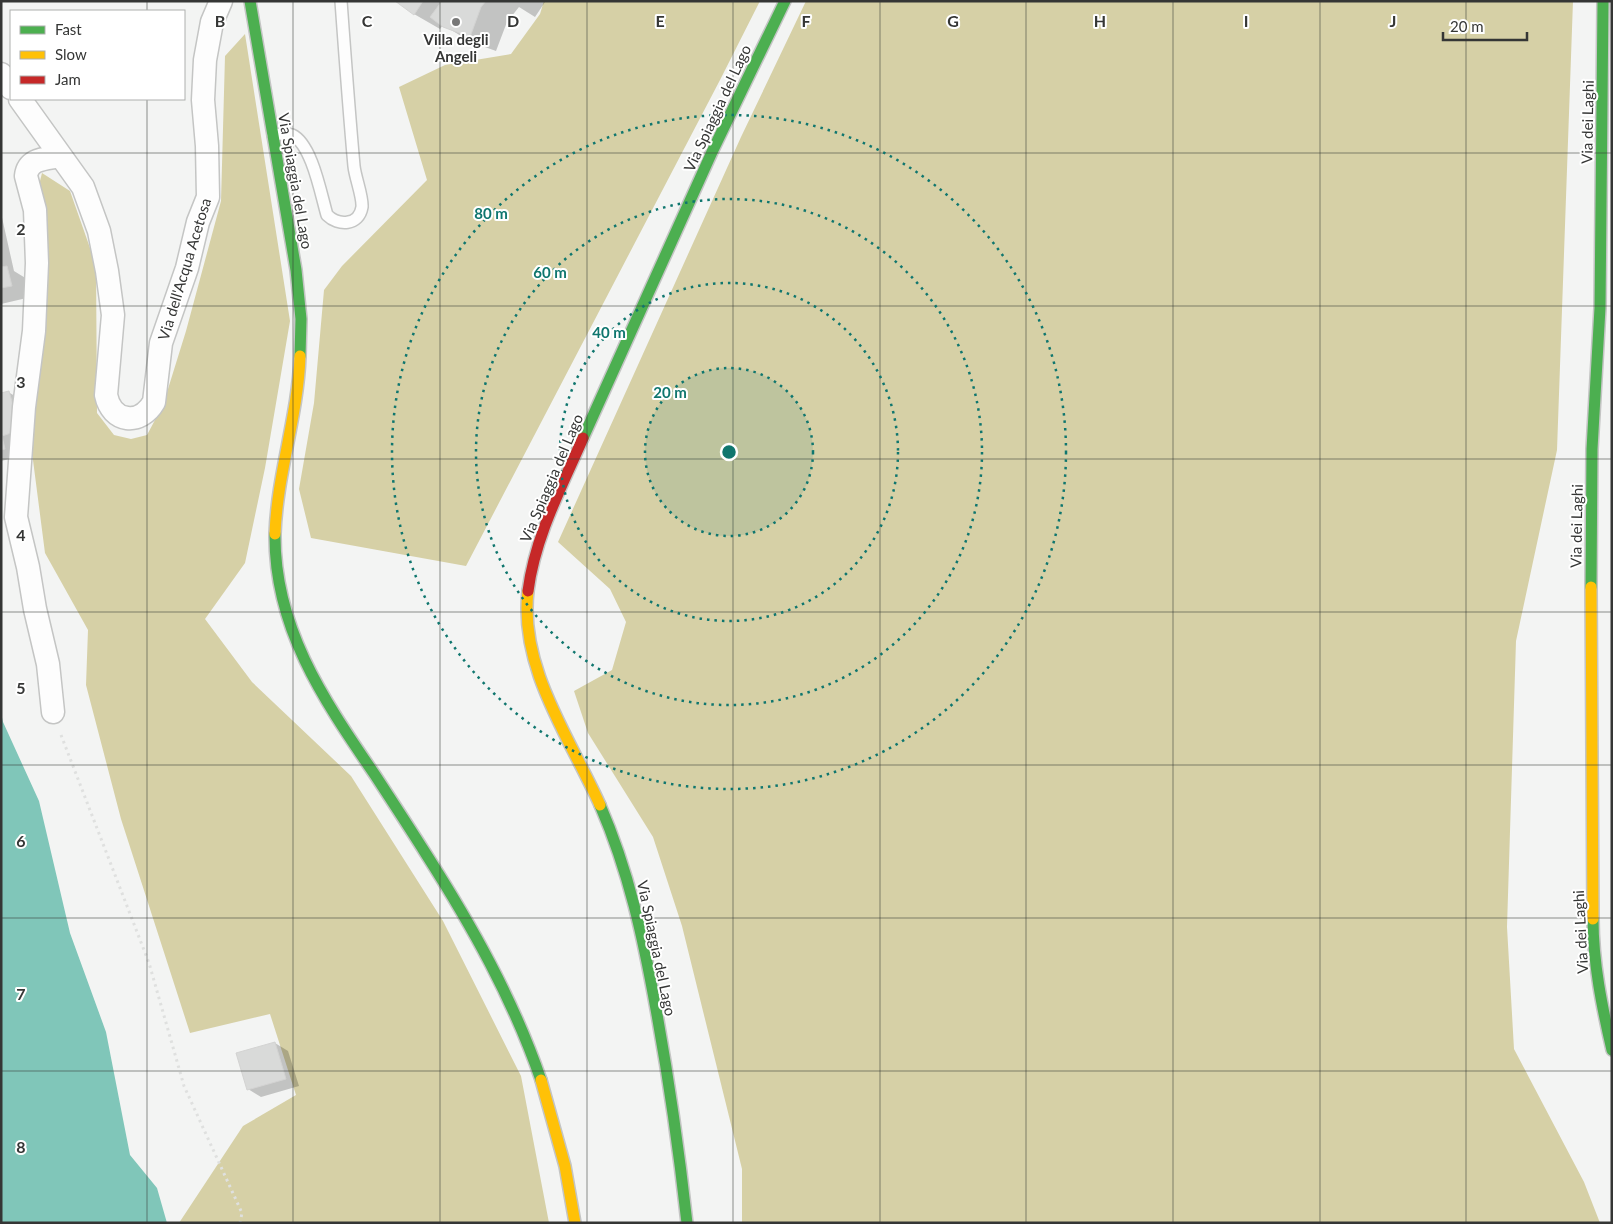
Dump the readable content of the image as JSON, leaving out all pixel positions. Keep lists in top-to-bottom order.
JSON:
{
  "streets": {
    "street": ["Via Spiaggia del Lago", "Via dei Laghi", "Via dell'Acqua Acetosa"]
  },
  "places": ["Villa degli Angeli"],
  "legend": ["Fast", "Slow", "Jam"],
  "scale_bar": "20 m",
  "grid": {
    "columns": [
      "B",
      "C",
      "D",
      "E",
      "F",
      "G",
      "H",
      "I",
      "J"
    ],
    "rows": [
      "2",
      "3",
      "4",
      "5",
      "6",
      "7",
      "8"
    ]
  },
  "rings": [
    "80 m",
    "60 m",
    "40 m",
    "20 m"
  ]
}
